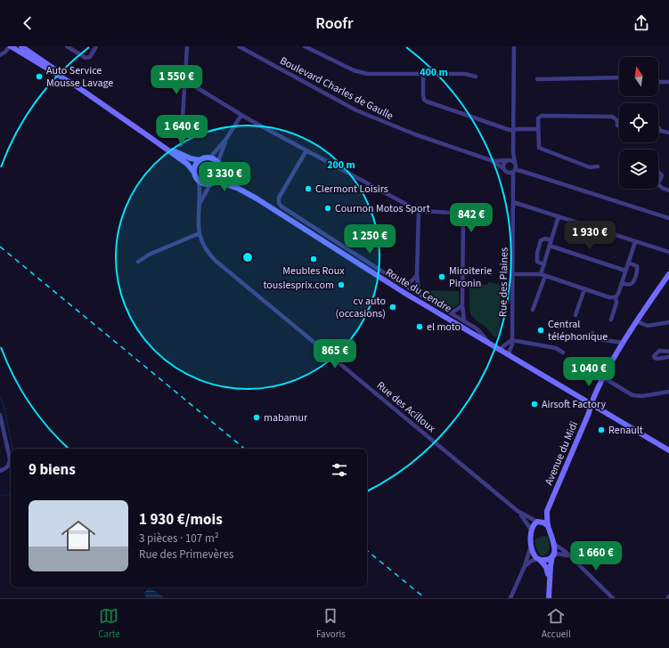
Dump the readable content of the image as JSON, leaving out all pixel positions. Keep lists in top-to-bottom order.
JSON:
{
  "streets": {
    "main road": ["Route du Cendre", "Avenue du Midi"],
    "street": ["Boulevard Charles de Gaulle", "Rue des Plaines", "Rue des Acilloux"]
  },
  "crossings": [
    ["Rue des Plaines", "Route du Cendre"],
    ["Route du Cendre", "Rue des Acilloux"],
    ["Route du Cendre", "Avenue du Midi"],
    ["Rue des Acilloux", "Avenue du Midi"]
  ],
  "places": [
    "Auto Service Mousse Lavage",
    "Clermont Loisirs",
    "Cournon Motos Sport",
    "Meubles Roux",
    "Miroiterie Pironin",
    "touslesprix.com",
    "cv auto (occasions)",
    "el moto",
    "Central téléphonique",
    "Airsoft Factory",
    "mabamur",
    "Renault"
  ],
  "north": "top",
  "page": {
    "header": "Roofr",
    "price": [
      "1 550 €",
      "1 640 €",
      "3 330 €",
      "842 €",
      "1 930 €",
      "1 250 €",
      "865 €",
      "1 040 €",
      "1 660 €"
    ],
    "heading": "9 biens",
    "list": [
      {
        "name": "1 930 €/mois",
        "note": "3 pièces · 107 m² · Rue des Primevères"
      }
    ],
    "tabs": ["Carte", "Favoris", "Accueil"]
  },
  "rings": ["400 m", "200 m"]
}
